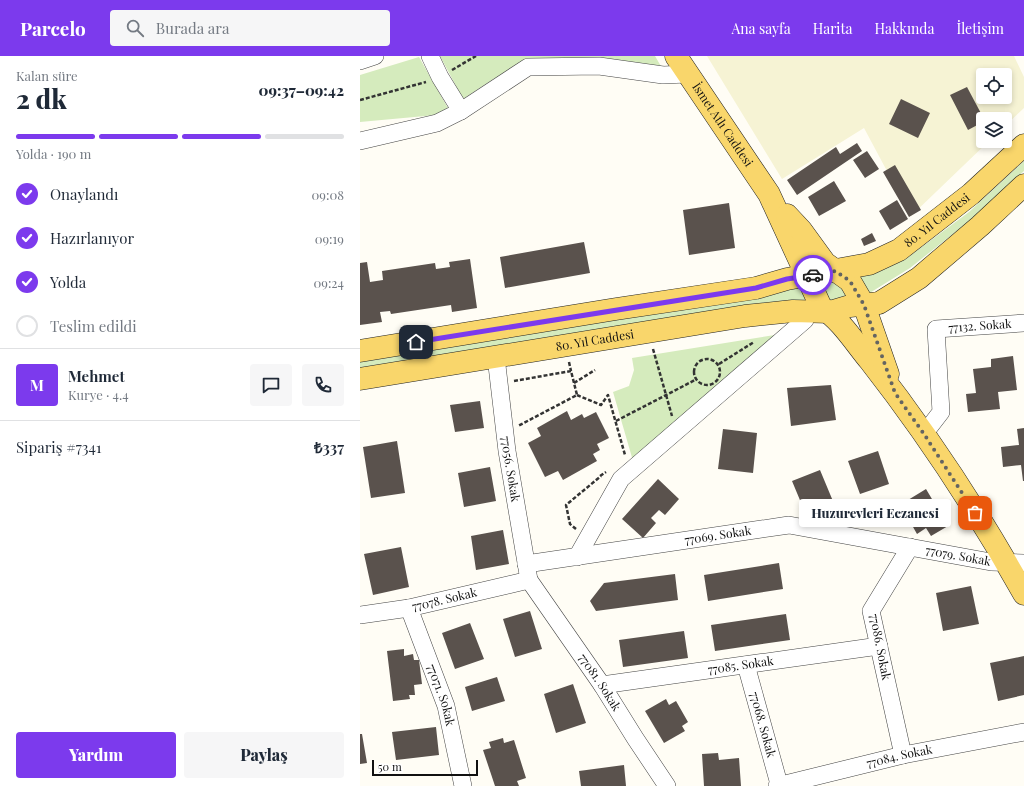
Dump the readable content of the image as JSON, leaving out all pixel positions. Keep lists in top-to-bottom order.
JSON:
{
  "streets": {
    "main road": ["İsmet Atlı Caddesi", "80. Yıl Caddesi"],
    "street": [
      "77132. Sokak",
      "77056. Sokak",
      "77069. Sokak",
      "77079. Sokak",
      "77078. Sokak",
      "77086. Sokak",
      "77085. Sokak",
      "77081. Sokak",
      "77071. Sokak",
      "77068. Sokak",
      "77084. Sokak"
    ]
  },
  "crossings": [
    ["İsmet Atlı Caddesi", "80. Yıl Caddesi"],
    ["80. Yıl Caddesi", "77056. Sokak"],
    ["77056. Sokak", "77069. Sokak"],
    ["77056. Sokak", "77078. Sokak"],
    ["77056. Sokak", "77081. Sokak"],
    ["77069. Sokak", "77079. Sokak"],
    ["77069. Sokak", "77078. Sokak"],
    ["77069. Sokak", "77086. Sokak"],
    ["77069. Sokak", "77081. Sokak"],
    ["77079. Sokak", "77086. Sokak"],
    ["77078. Sokak", "77081. Sokak"],
    ["77078. Sokak", "77071. Sokak"],
    ["77086. Sokak", "77085. Sokak"],
    ["77086. Sokak", "77084. Sokak"],
    ["77085. Sokak", "77081. Sokak"],
    ["77085. Sokak", "77068. Sokak"],
    ["77068. Sokak", "77084. Sokak"]
  ],
  "places": ["Huzurevleri Eczanesi"],
  "scale_bar": "50 m",
  "page": {
    "header": "Parcelo",
    "search": "Burada ara",
    "nav": [
      "Ana sayfa",
      "Harita",
      "Hakkında",
      "İletişim"
    ],
    "heading": ["2 dk", "Kalan süre", "09:37–09:42"],
    "panel": [
      "Mehmet",
      "Kurye · 4.4",
      "Sipariş #7341",
      "₺337"
    ],
    "bar": "Yolda · 190 m",
    "list": [
      ["Onaylandı", "09:08"],
      ["Hazırlanıyor", "09:19"],
      ["Yolda", "09:24"],
      "Teslim edildi"
    ],
    "round": "M",
    "bubble": "Huzurevleri Eczanesi",
    "buttons": ["Yardım", "Paylaş"],
    "scale": "50 m"
  }
}
